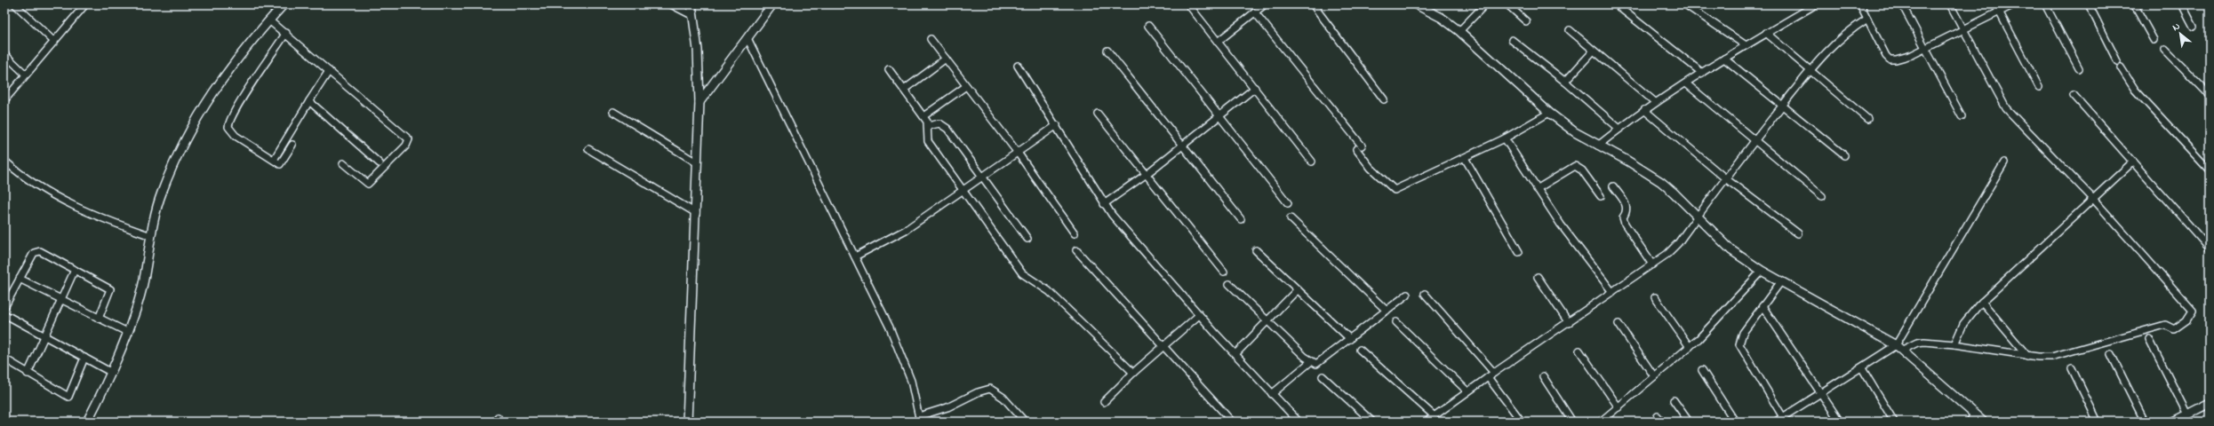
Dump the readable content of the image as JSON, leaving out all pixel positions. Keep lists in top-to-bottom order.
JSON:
{
  "north": "top left"
}
